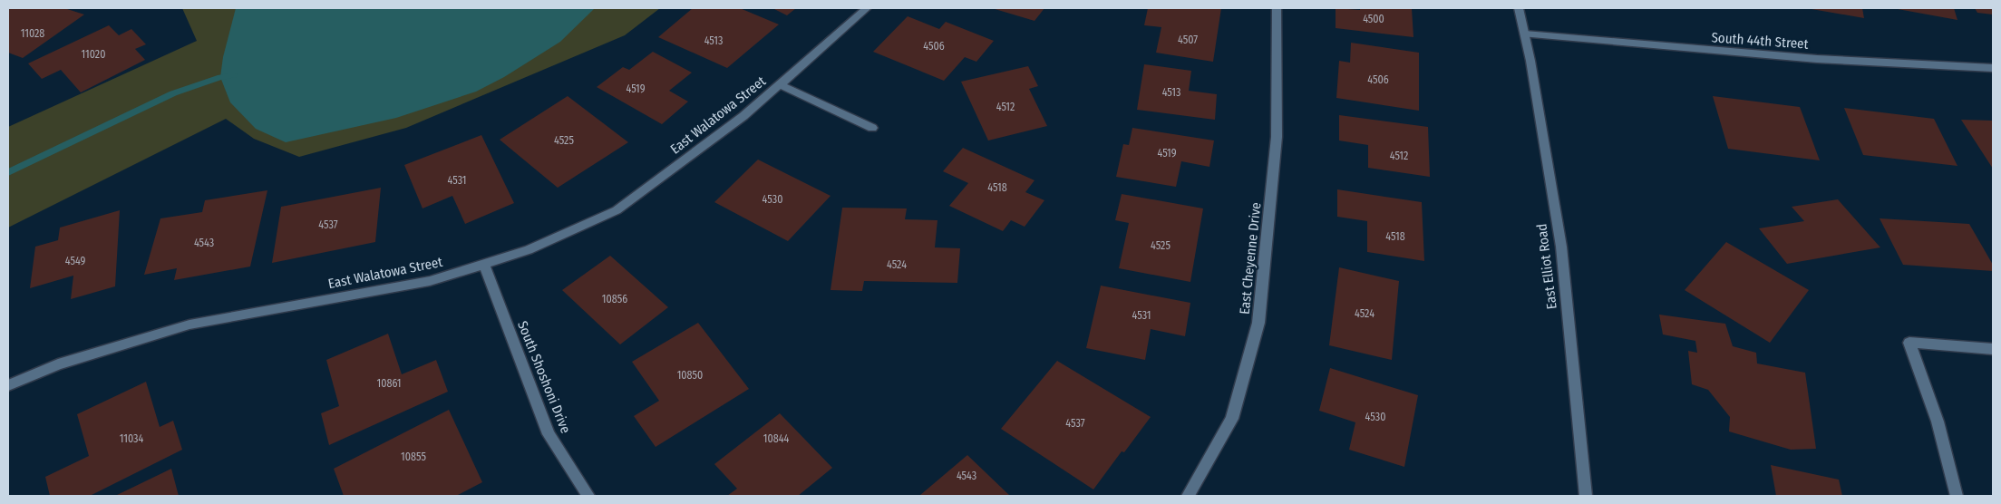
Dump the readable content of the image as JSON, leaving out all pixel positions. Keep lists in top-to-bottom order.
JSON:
{
  "streets": {
    "street": [
      "South 44th Street",
      "East Walatowa Street",
      "East Cheyenne Drive",
      "East Elliot Road",
      "South Shoshoni Drive"
    ]
  },
  "crossings": [
    ["South 44th Street", "East Elliot Road"],
    ["East Walatowa Street", "South Shoshoni Drive"]
  ],
  "house_numbers": [
    "4500",
    "11028",
    "4507",
    "4513",
    "4506",
    "11020",
    "4506",
    "4519",
    "4513",
    "4512",
    "4525",
    "4519",
    "4512",
    "4531",
    "4518",
    "4530",
    "4537",
    "4518",
    "4543",
    "4525",
    "4549",
    "4524",
    "10856",
    "4524",
    "4531",
    "10850",
    "10861",
    "4530",
    "4537",
    "11034",
    "10844",
    "10855",
    "4543"
  ]
}
